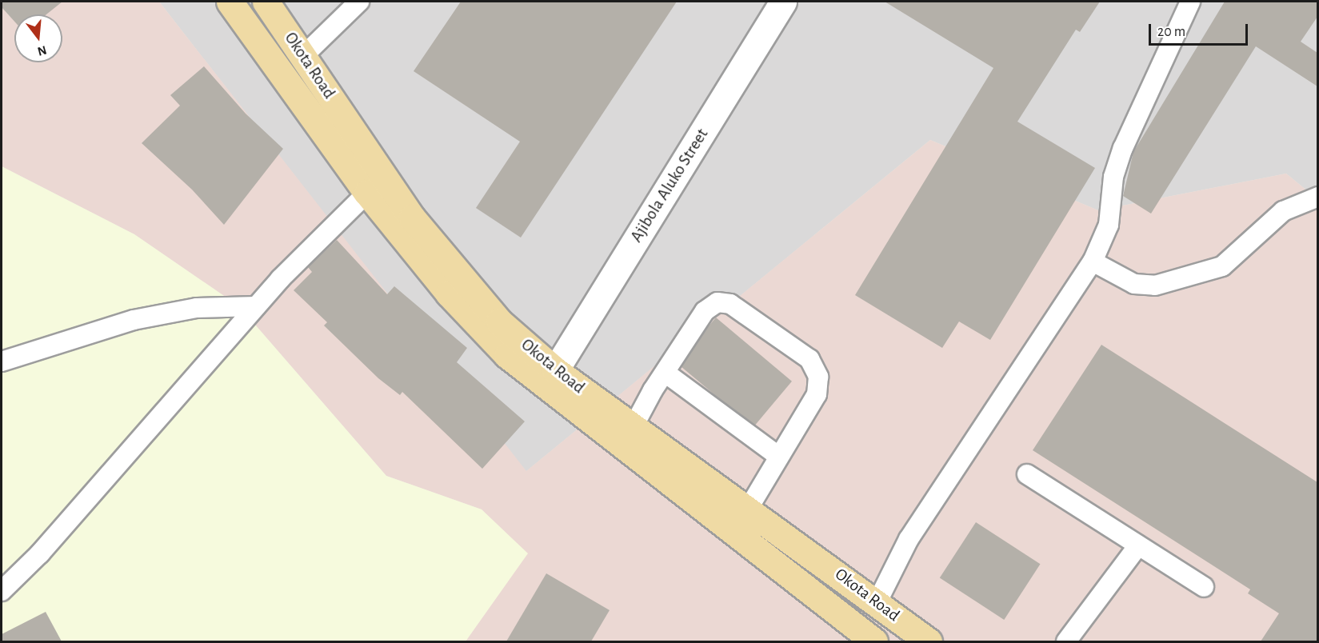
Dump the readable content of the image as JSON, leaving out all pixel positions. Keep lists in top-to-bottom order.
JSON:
{
  "streets": {
    "main road": ["Okota Road"],
    "street": ["Ajibola Aluko Street"]
  },
  "crossings": [
    ["Okota Road", "Ajibola Aluko Street"]
  ],
  "scale_bar": "20 m",
  "north": "bottom"
}
